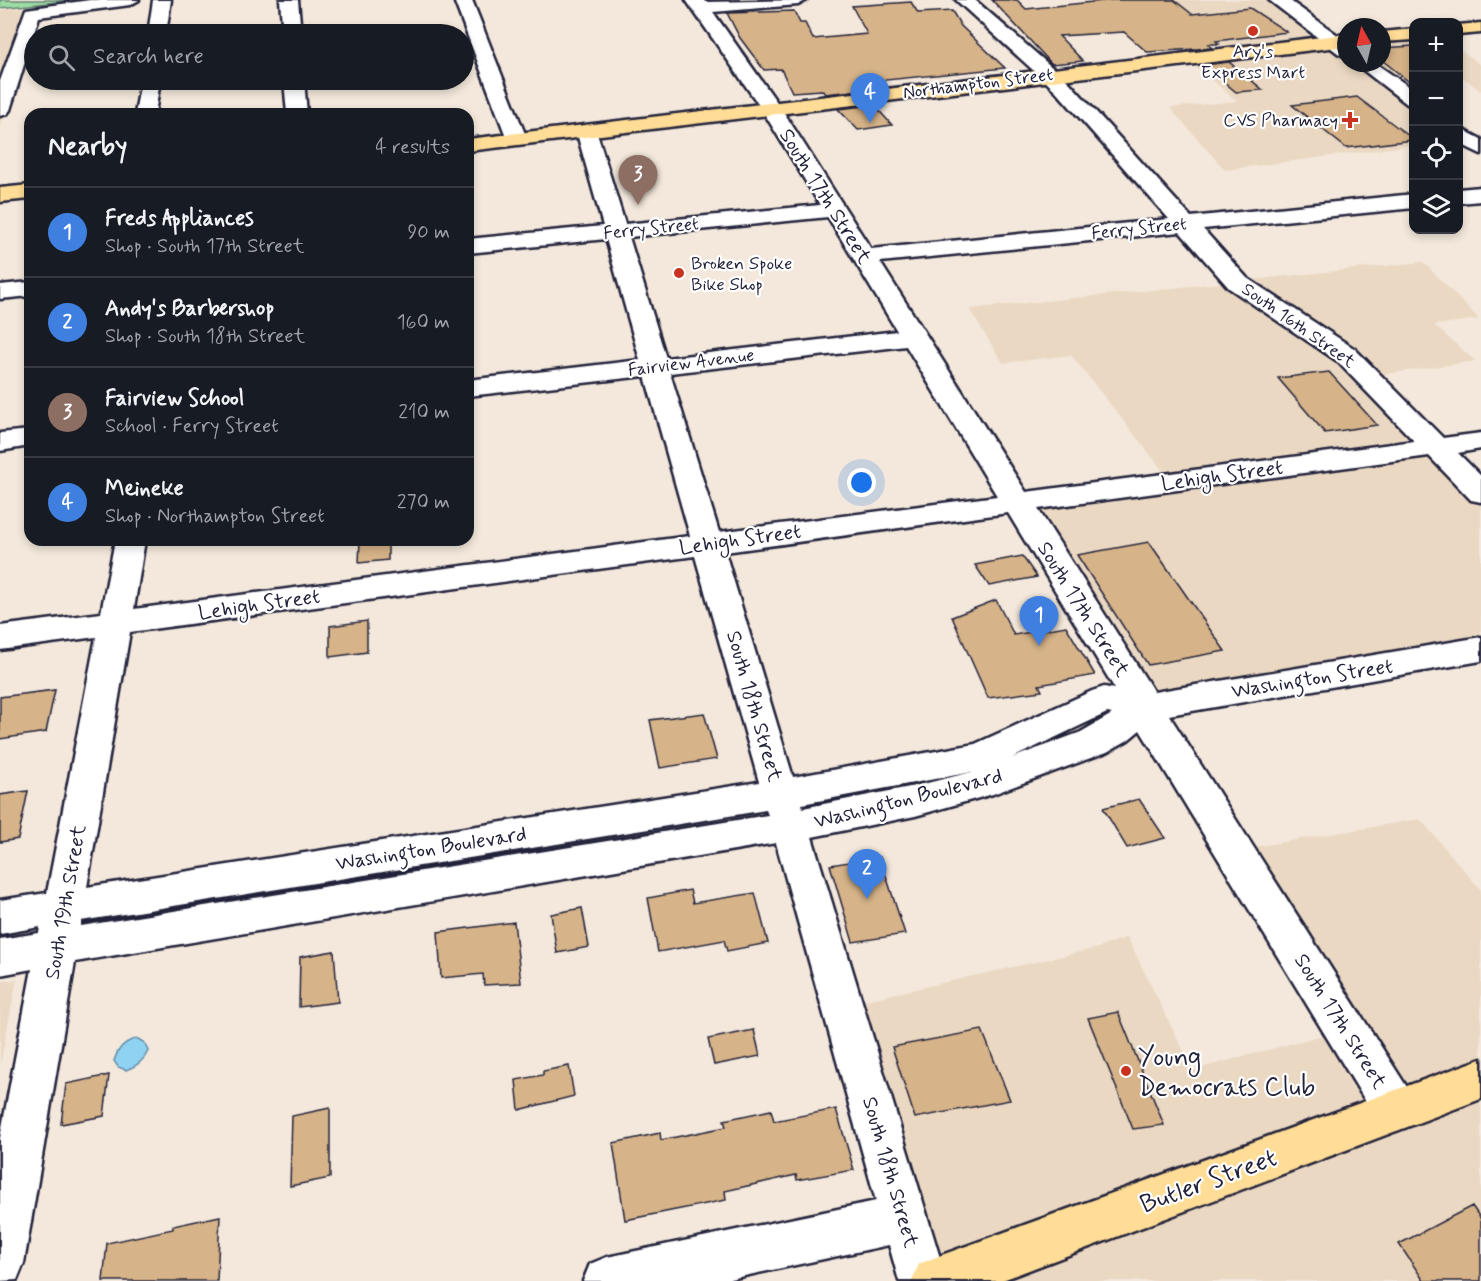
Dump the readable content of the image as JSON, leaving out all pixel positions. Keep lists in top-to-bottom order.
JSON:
{
  "streets": {
    "main road": ["Northampton Street", "Butler Street"],
    "street": [
      "South 17th Street",
      "Ferry Street",
      "South 16th Street",
      "Fairview Avenue",
      "Lehigh Street",
      "Washington Street",
      "South 18th Street",
      "Washington Boulevard",
      "South 19th Street"
    ]
  },
  "crossings": [
    ["Northampton Street", "South 17th Street"],
    ["Northampton Street", "South 16th Street"],
    ["Northampton Street", "South 18th Street"],
    ["South 17th Street", "Ferry Street"],
    ["South 17th Street", "Fairview Avenue"],
    ["South 17th Street", "Lehigh Street"],
    ["South 17th Street", "Washington Street"],
    ["South 17th Street", "Washington Boulevard"],
    ["South 17th Street", "Butler Street"],
    ["Ferry Street", "South 16th Street"],
    ["Ferry Street", "South 18th Street"],
    ["South 16th Street", "Lehigh Street"],
    ["Fairview Avenue", "South 18th Street"],
    ["Lehigh Street", "South 18th Street"],
    ["Lehigh Street", "South 19th Street"],
    ["Washington Street", "Washington Boulevard"],
    ["South 18th Street", "Washington Boulevard"],
    ["Washington Boulevard", "South 19th Street"]
  ],
  "places": {
    "other": ["Ary's Express Mart", "Broken Spoke Bike Shop", "Young Democrats Club"],
    "health": ["CVS Pharmacy"]
  },
  "north": "top",
  "page": {
    "map_buttons": ["+", "−"],
    "search": "Search here",
    "pins": [
      "4",
      "3",
      "1",
      "2"
    ],
    "heading": ["Nearby", "4 results"],
    "list": [
      {
        "mark": "1",
        "name": "Freds Appliances",
        "note": "Shop · South 17th Street",
        "value": "90 m"
      },
      {
        "mark": "2",
        "name": "Andy's Barbershop",
        "note": "Shop · South 18th Street",
        "value": "160 m"
      },
      {
        "mark": "3",
        "name": "Fairview School",
        "note": "School · Ferry Street",
        "value": "210 m"
      },
      {
        "mark": "4",
        "name": "Meineke",
        "note": "Shop · Northampton Street",
        "value": "270 m"
      }
    ]
  }
}
